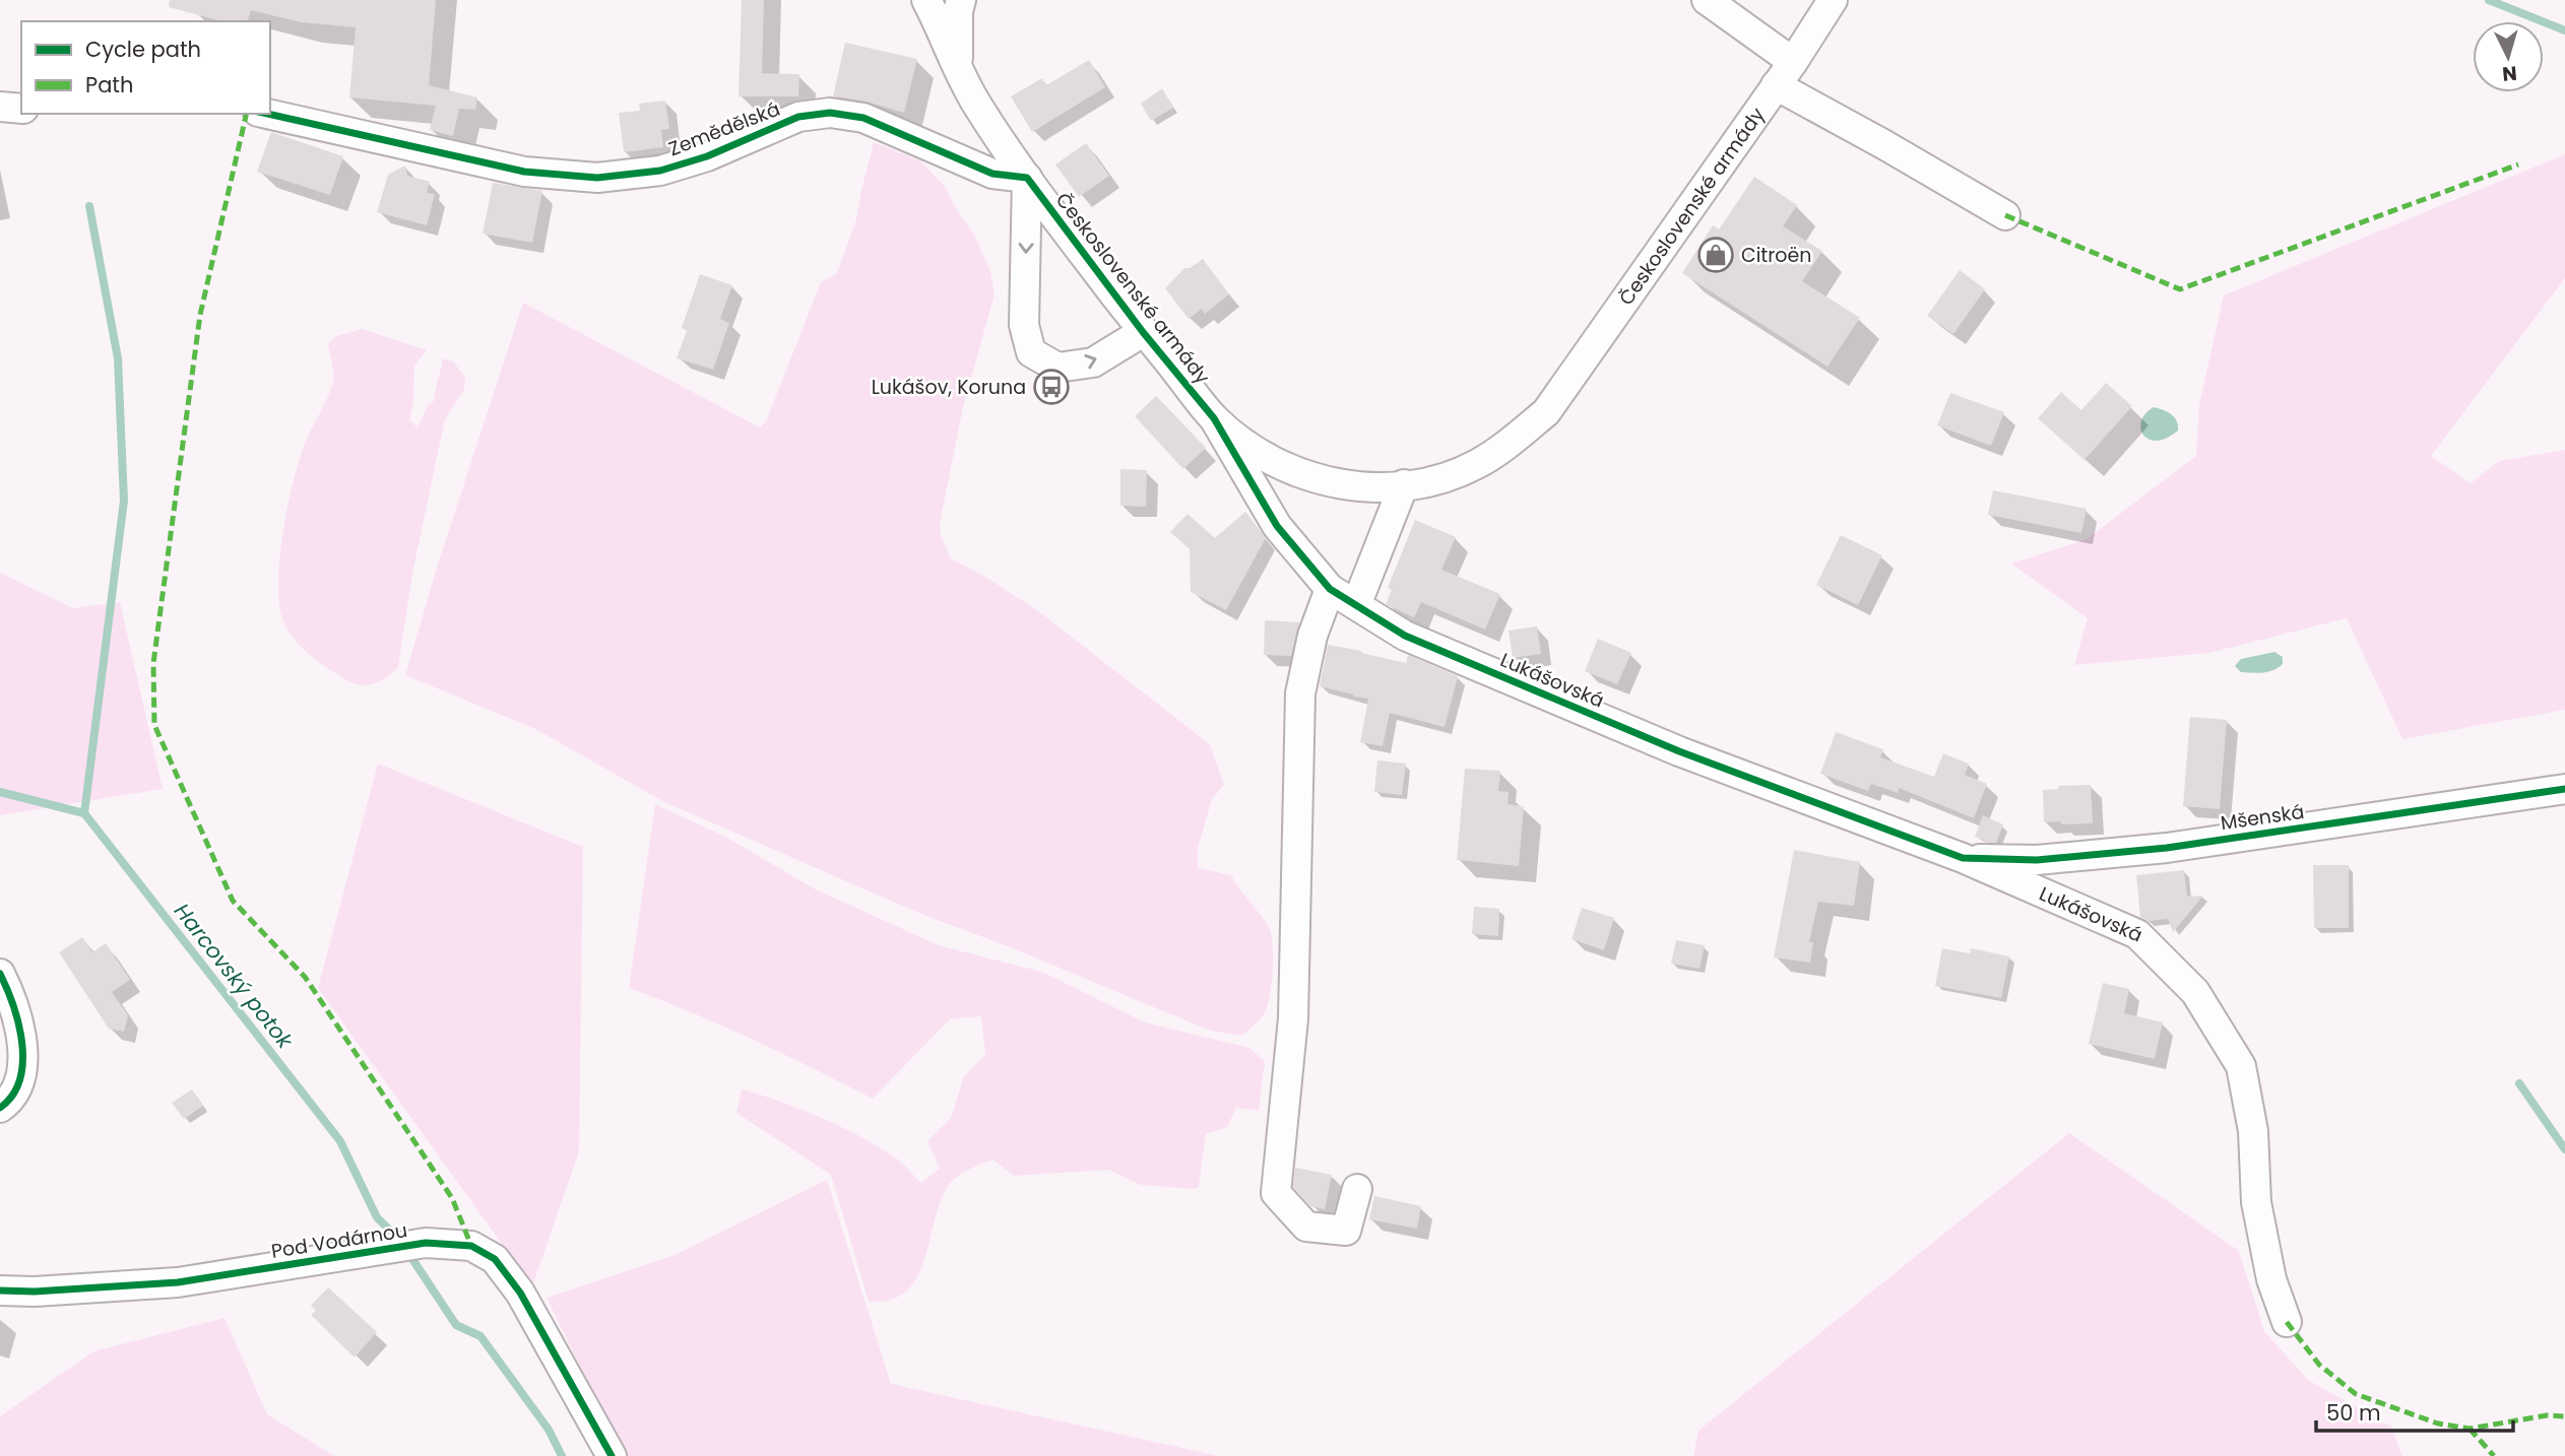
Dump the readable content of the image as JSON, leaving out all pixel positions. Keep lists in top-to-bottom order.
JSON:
{
  "streets": {
    "street": [
      "Zemědělská",
      "Československé armády",
      "Lukášovská",
      "Mšenská",
      "Pod Vodárnou"
    ]
  },
  "crossings": [
    ["Zemědělská", "Československé armády"],
    ["Československé armády", "Lukášovská"],
    ["Lukášovská", "Mšenská"]
  ],
  "water": ["Harcovský potok"],
  "places": {
    "shop": ["Citroën"],
    "bus stop": ["Lukášov, Koruna"]
  },
  "legend": ["Cycle path", "Path"],
  "scale_bar": "50 m",
  "north": "bottom"
}
